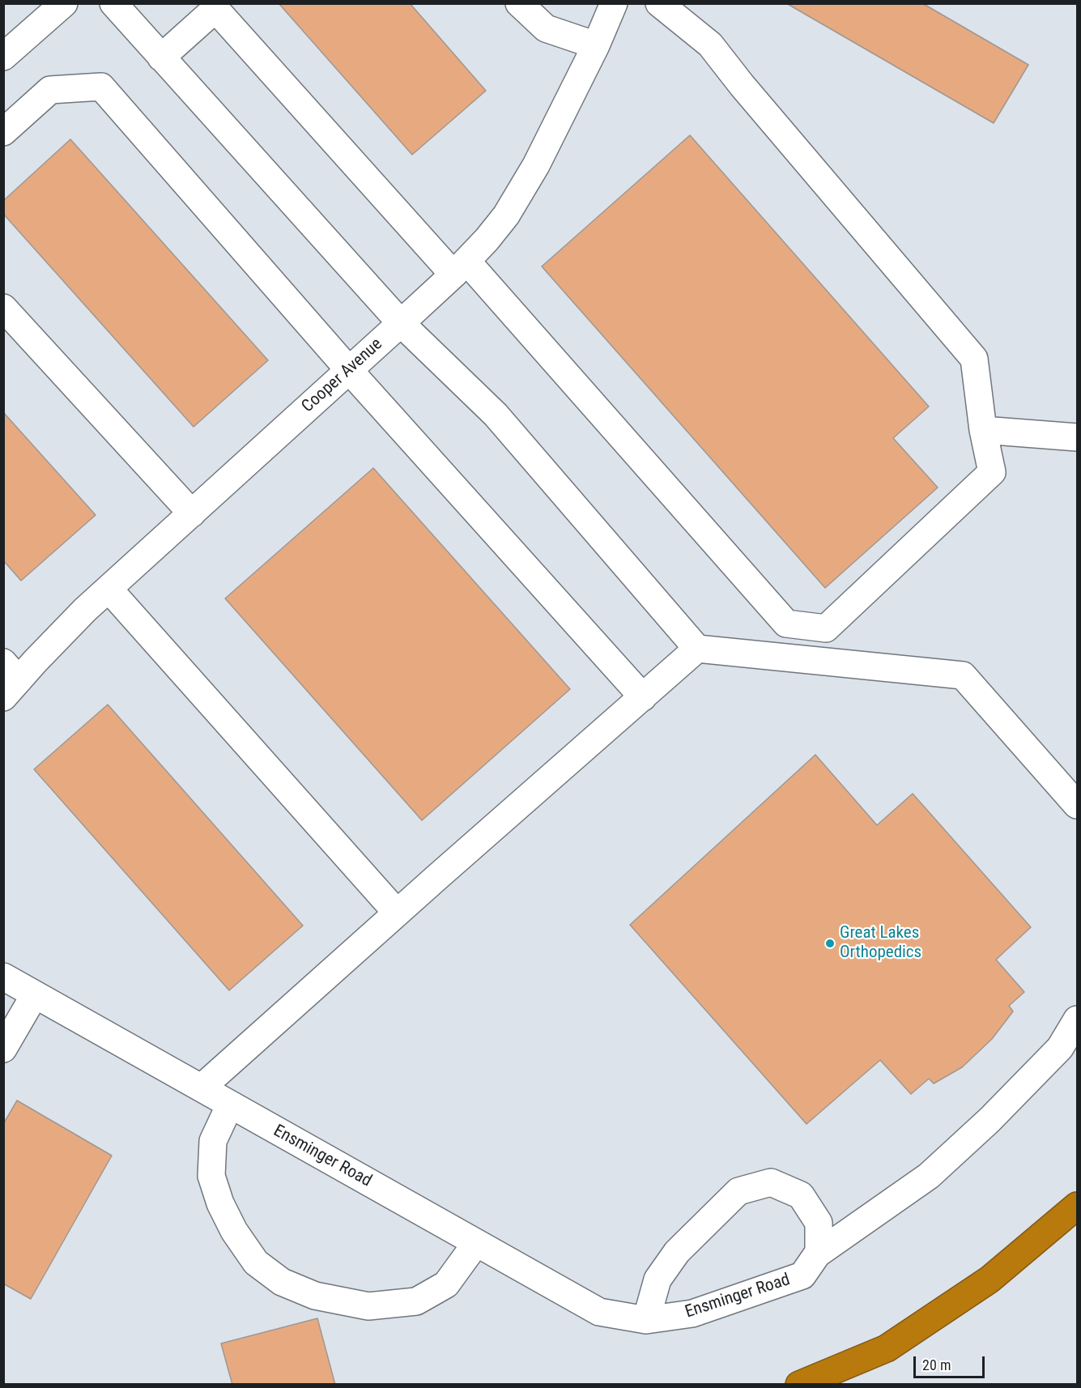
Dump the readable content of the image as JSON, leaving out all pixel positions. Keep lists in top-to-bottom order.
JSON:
{
  "streets": {
    "street": ["Cooper Avenue", "Ensminger Road"]
  },
  "places": ["Great Lakes Orthopedics"],
  "scale_bar": "20 m"
}
